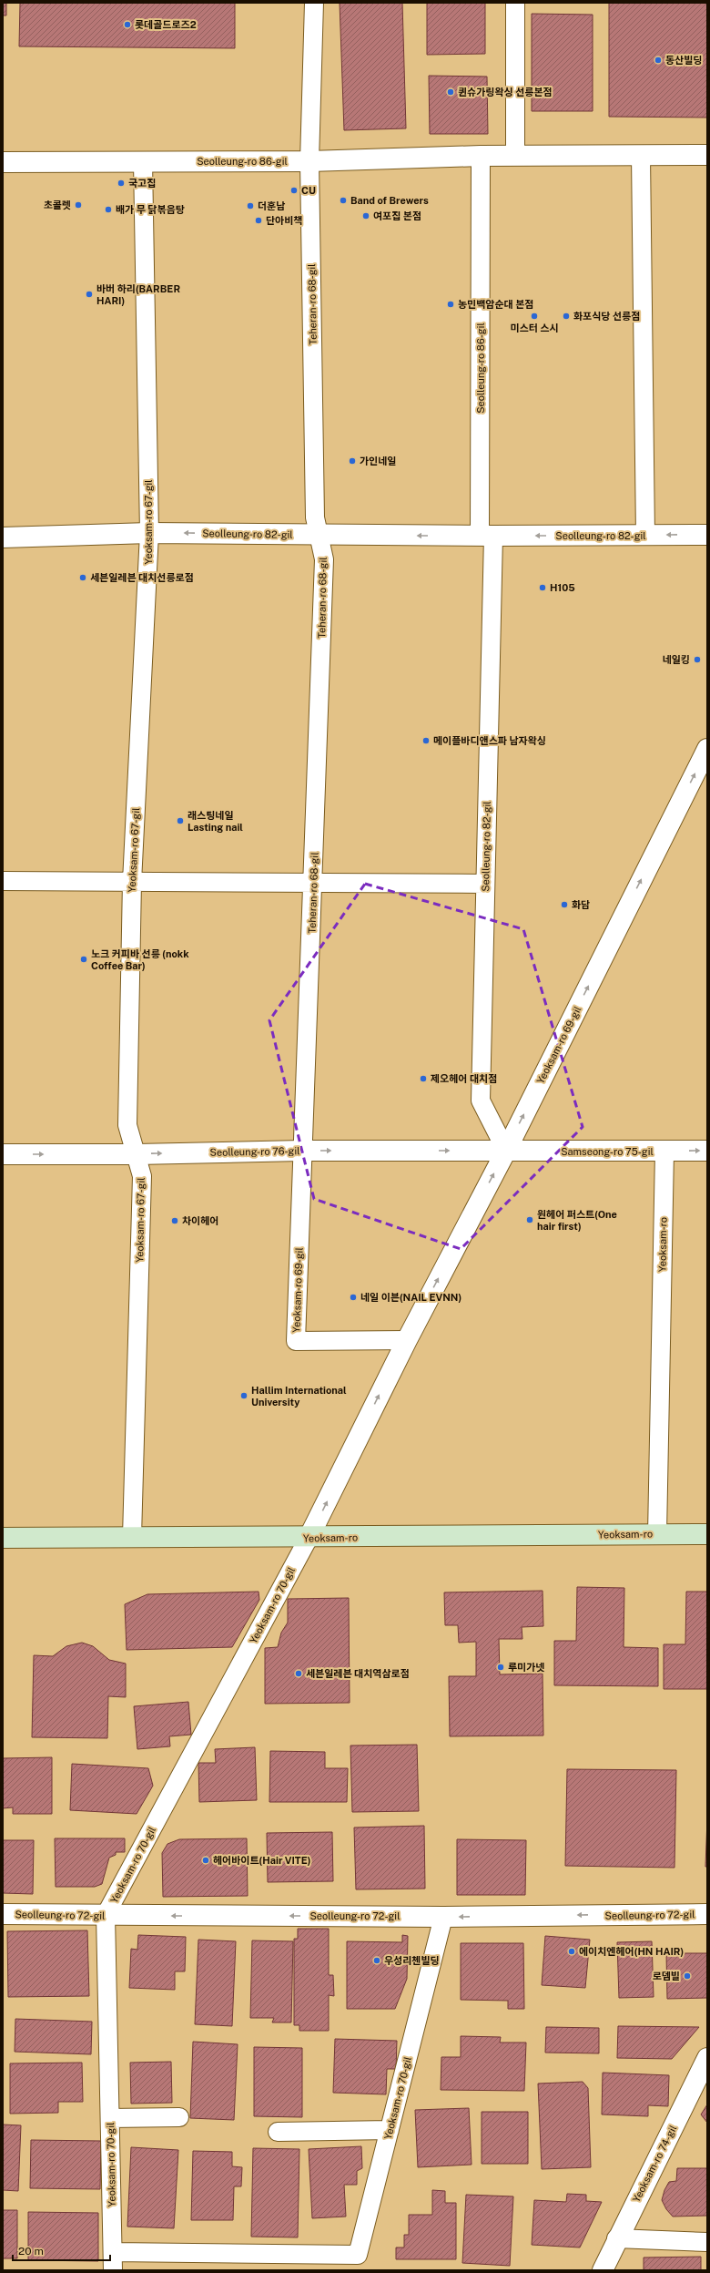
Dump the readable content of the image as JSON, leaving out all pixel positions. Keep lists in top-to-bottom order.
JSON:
{
  "streets": {
    "main road": ["Yeoksam-ro"],
    "street": [
      "Seolleung-ro 86-gil",
      "Seolleung-ro 82-gil",
      "Yeoksam-ro 69-gil",
      "Seolleung-ro 76-gil",
      "Samseong-ro 75-gil",
      "Seolleung-ro 72-gil",
      "Yeoksam-ro 74-gil"
    ],
    "lane": ["Teheran-ro 68-gil", "Yeoksam-ro 67-gil", "Yeoksam-ro 70-gil"]
  },
  "crossings": [
    ["Seolleung-ro 86-gil", "Teheran-ro 68-gil"],
    ["Seolleung-ro 86-gil", "Yeoksam-ro 67-gil"],
    ["Seolleung-ro 86-gil", "Seolleung-ro 82-gil"],
    ["Teheran-ro 68-gil", "Seolleung-ro 82-gil"],
    ["Teheran-ro 68-gil", "Yeoksam-ro 69-gil"],
    ["Teheran-ro 68-gil", "Seolleung-ro 76-gil"],
    ["Yeoksam-ro 67-gil", "Seolleung-ro 82-gil"],
    ["Yeoksam-ro 67-gil", "Seolleung-ro 76-gil"],
    ["Yeoksam-ro 67-gil", "Yeoksam-ro"],
    ["Seolleung-ro 82-gil", "Yeoksam-ro 69-gil"],
    ["Seolleung-ro 82-gil", "Seolleung-ro 76-gil"],
    ["Seolleung-ro 82-gil", "Samseong-ro 75-gil"],
    ["Yeoksam-ro 69-gil", "Seolleung-ro 76-gil"],
    ["Yeoksam-ro 69-gil", "Samseong-ro 75-gil"],
    ["Yeoksam-ro 69-gil", "Yeoksam-ro"],
    ["Yeoksam-ro 69-gil", "Yeoksam-ro 70-gil"],
    ["Seolleung-ro 76-gil", "Samseong-ro 75-gil"],
    ["Samseong-ro 75-gil", "Yeoksam-ro"],
    ["Yeoksam-ro", "Yeoksam-ro 70-gil"],
    ["Yeoksam-ro 70-gil", "Seolleung-ro 72-gil"]
  ],
  "one_way": [
    "Seolleung-ro 82-gil",
    "Yeoksam-ro 69-gil",
    "Seolleung-ro 76-gil",
    "Seolleung-ro 72-gil"
  ],
  "places": [
    "롯데골드로즈2",
    "동산빌딩",
    "퀸슈가링왁싱 선릉본점",
    "국고집",
    "CU",
    "Band of Brewers",
    "초콜렛",
    "더훈남",
    "배가 무 닭볶음탕",
    "여포집 본점",
    "단아비책",
    "바버 하리(BARBER HARI)",
    "농민백암순대 본점",
    "미스터 스시",
    "화포식당 선릉점",
    "가인네일",
    "세븐일레븐 대치선릉로점",
    "H105",
    "네일킹",
    "메이플바디앤스파 남자왁싱",
    "래스팅네일 Lasting nail",
    "화담",
    "노크 커피바 선릉 (nokk Coffee Bar)",
    "제오헤어 대치점",
    "원헤어 퍼스트(One hair first)",
    "차이헤어",
    "네일 이븐(NAIL EVNN)",
    "Hallim International University",
    "루미가넷",
    "세븐일레븐 대치역삼로점",
    "헤어바이트(Hair VITE)",
    "에이치엔헤어(HN HAIR)",
    "우성리첸빌딩",
    "로뎀빌"
  ],
  "scale_bar": "20 m"
}
